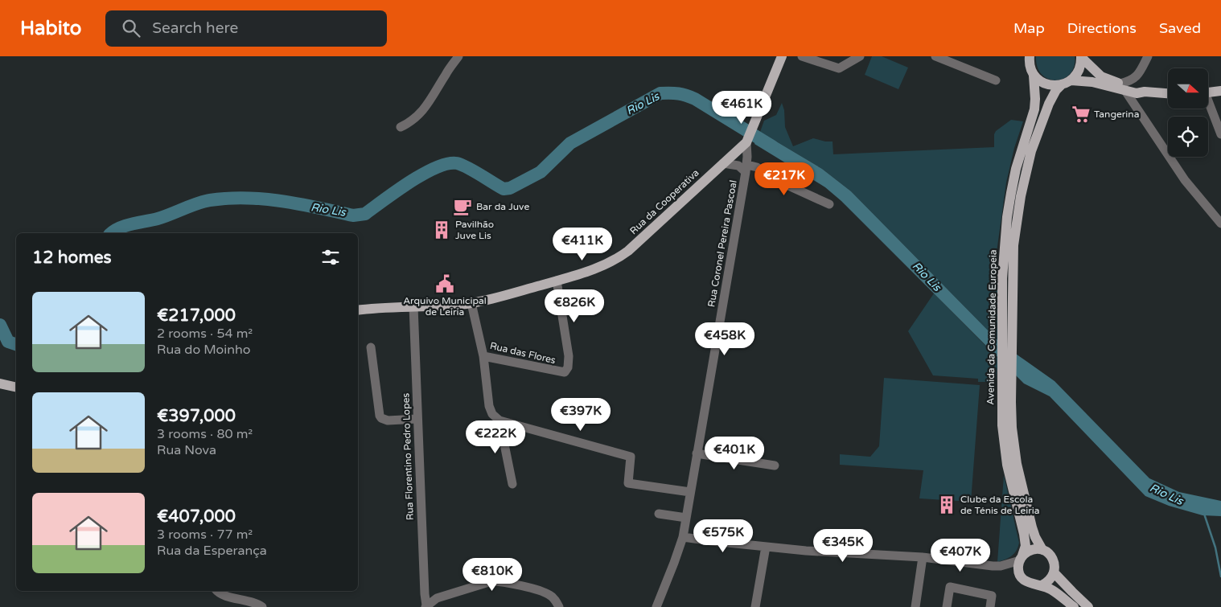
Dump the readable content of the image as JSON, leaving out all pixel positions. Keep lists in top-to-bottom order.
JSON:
{
  "streets": {
    "main road": ["Rua da Cooperativa", "Avenida da Comunidade Europeia"],
    "street": ["Rua Coronel Pereira Pascoal", "Rua das Flores", "Rua Florentino Pedro Lopes"]
  },
  "crossings": [
    ["Rua da Cooperativa", "Rua Coronel Pereira Pascoal"],
    ["Rua da Cooperativa", "Rua das Flores"],
    ["Rua da Cooperativa", "Rua Florentino Pedro Lopes"]
  ],
  "water": ["Rio Lis"],
  "places": {
    "supermarket": ["Tangerina"],
    "cafe": ["Bar da Juve"],
    "building": ["Pavilhão Juve Lis", "Clube da Escola de Ténis de Leiria"],
    "public building": ["Arquivo Municipal de Leiria"]
  },
  "north": "right",
  "page": {
    "header": "Habito",
    "search": "Search here",
    "nav": ["Map", "Directions", "Saved"],
    "price": [
      "€461K",
      "€217K",
      "€411K",
      "€826K",
      "€458K",
      "€397K",
      "€222K",
      "€401K",
      "€575K",
      "€345K",
      "€407K",
      "€810K"
    ],
    "heading": "12 homes",
    "list": [
      {
        "name": "€217,000",
        "note": "2 rooms · 54 m² · Rua do Moinho"
      },
      {
        "name": "€397,000",
        "note": "3 rooms · 80 m² · Rua Nova"
      },
      {
        "name": "€407,000",
        "note": "3 rooms · 77 m² · Rua da Esperança"
      }
    ]
  }
}
